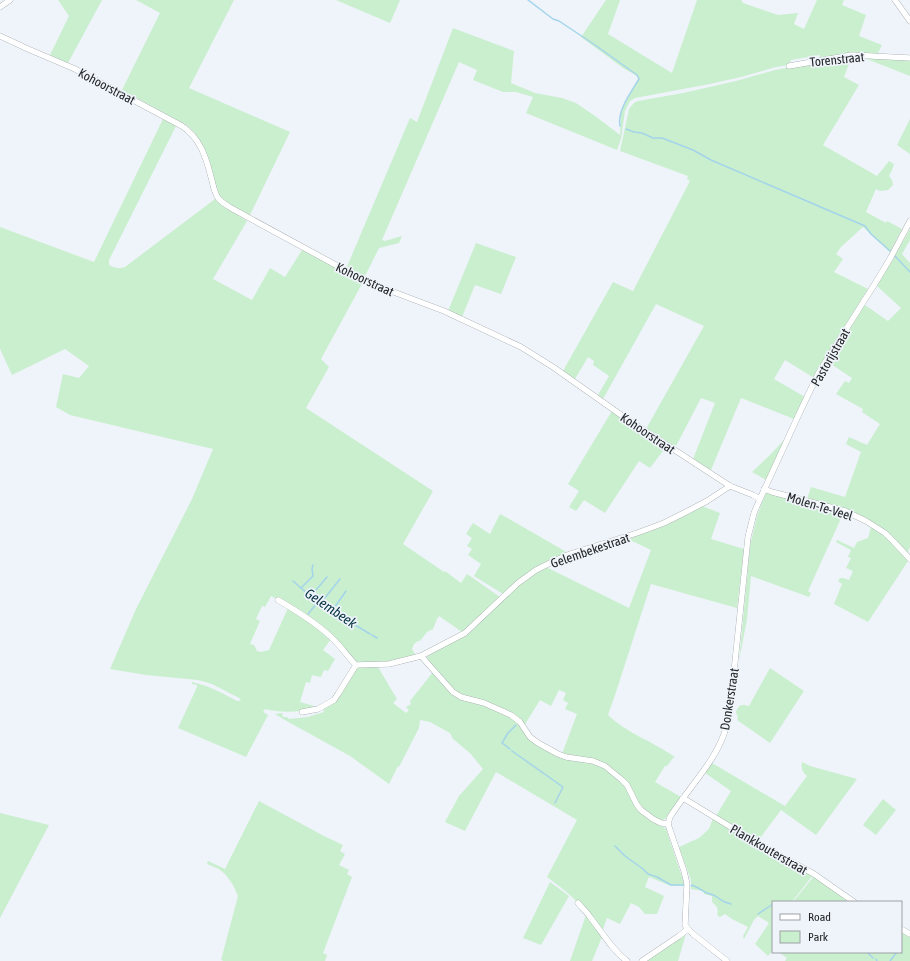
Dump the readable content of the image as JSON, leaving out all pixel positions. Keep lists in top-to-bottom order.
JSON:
{
  "streets": {
    "street": [
      "Torenstraat",
      "Kohoorstraat",
      "Pastorijstraat",
      "Molen-Te-Veel",
      "Gelembekestraat",
      "Donkerstraat",
      "Plankkouterstraat"
    ]
  },
  "crossings": [
    ["Kohoorstraat", "Pastorijstraat"],
    ["Kohoorstraat", "Gelembekestraat"],
    ["Kohoorstraat", "Donkerstraat"],
    ["Pastorijstraat", "Molen-Te-Veel"],
    ["Pastorijstraat", "Donkerstraat"],
    ["Donkerstraat", "Plankkouterstraat"]
  ],
  "water": ["Gelembeek"],
  "legend": ["Road", "Park"]
}
